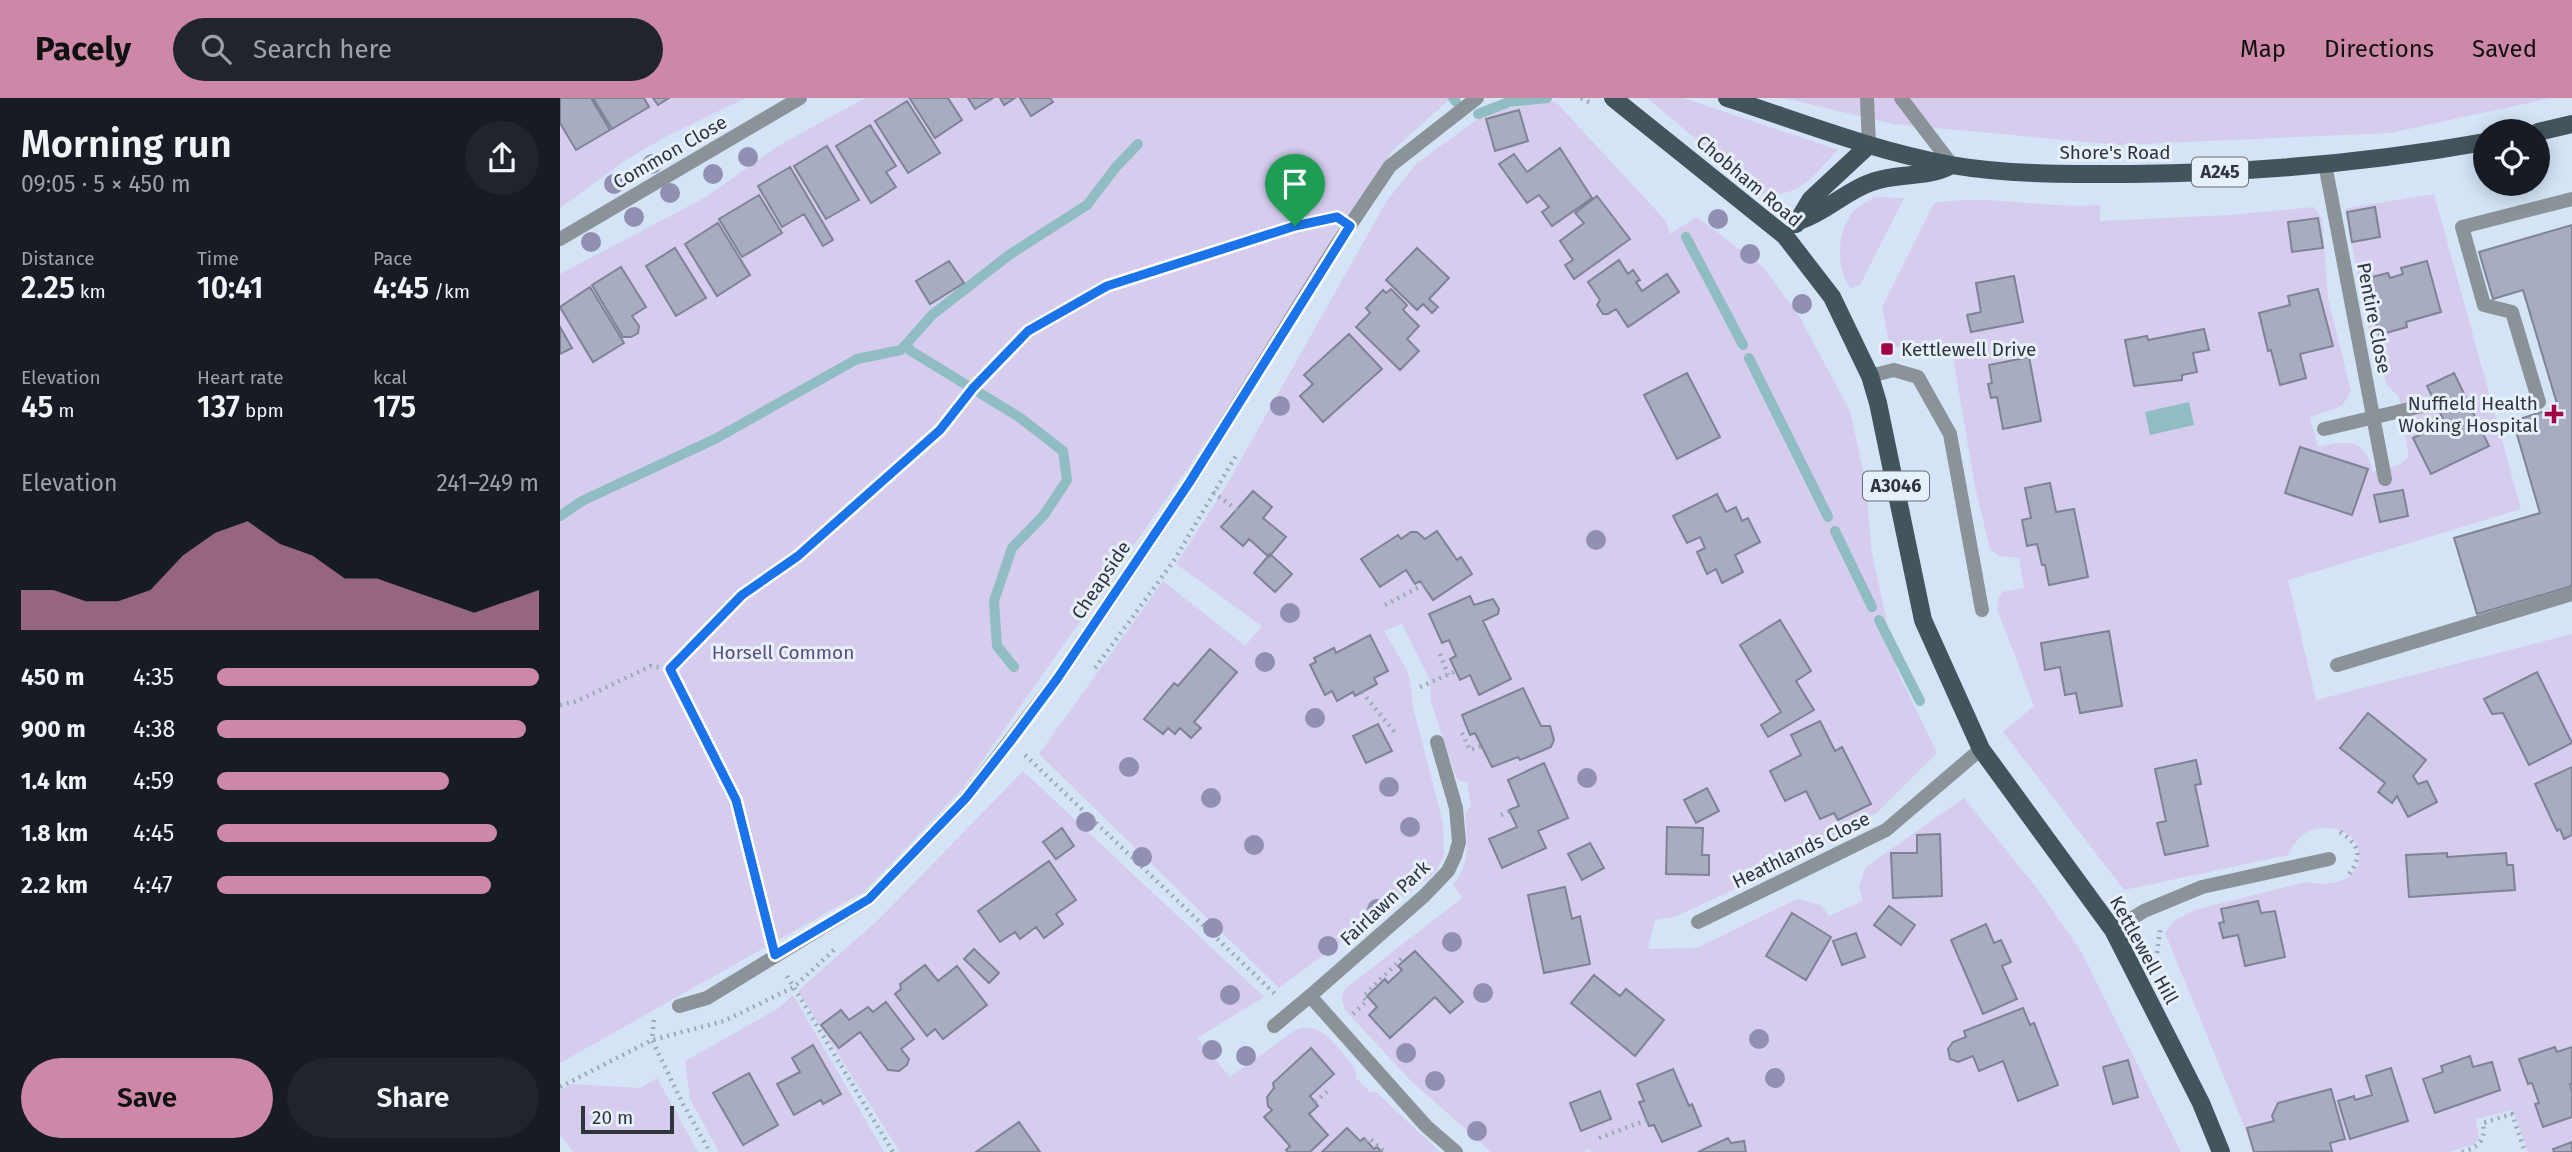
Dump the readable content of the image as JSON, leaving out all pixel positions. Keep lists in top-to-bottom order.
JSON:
{
  "streets": {
    "main road": [
      "Shore's Road",
      "A245",
      "Chobham Road",
      "A3046",
      "Kettlewell Hill"
    ],
    "street": [
      "Common Close",
      "Pentire Close",
      "Cheapside",
      "Heathlands Close",
      "Fairlawn Park"
    ]
  },
  "crossings": [
    ["Shore's Road", "Chobham Road"],
    ["Shore's Road", "Pentire Close"],
    ["Chobham Road", "Heathlands Close"],
    ["Chobham Road", "Kettlewell Hill"],
    ["Heathlands Close", "Kettlewell Hill"]
  ],
  "parks": ["Horsell Common"],
  "places": {
    "transit": ["Kettlewell Drive"],
    "health": ["Nuffield Health Woking Hospital"]
  },
  "scale_bar": "20 m",
  "page": {
    "header": "Pacely",
    "search": "Search here",
    "nav": ["Map", "Directions", "Saved"],
    "heading": ["Morning run", "09:05 · 5 × 450 m"],
    "stats": [
      ["Distance", "2.25 km"],
      ["Time", "10:41"],
      ["Pace", "4:45 /km"],
      ["Elevation", "45 m"],
      ["Heart rate", "137 bpm"],
      ["kcal", "175"]
    ],
    "chart": ["Elevation", "241–249 m"],
    "list": [
      {
        "name": "450 m",
        "note": "4:35"
      },
      {
        "name": "900 m",
        "note": "4:38"
      },
      {
        "name": "1.4 km",
        "note": "4:59"
      },
      {
        "name": "1.8 km",
        "note": "4:45"
      },
      {
        "name": "2.2 km",
        "note": "4:47"
      }
    ],
    "buttons": ["Save", "Share"],
    "scale": "20 m"
  }
}
